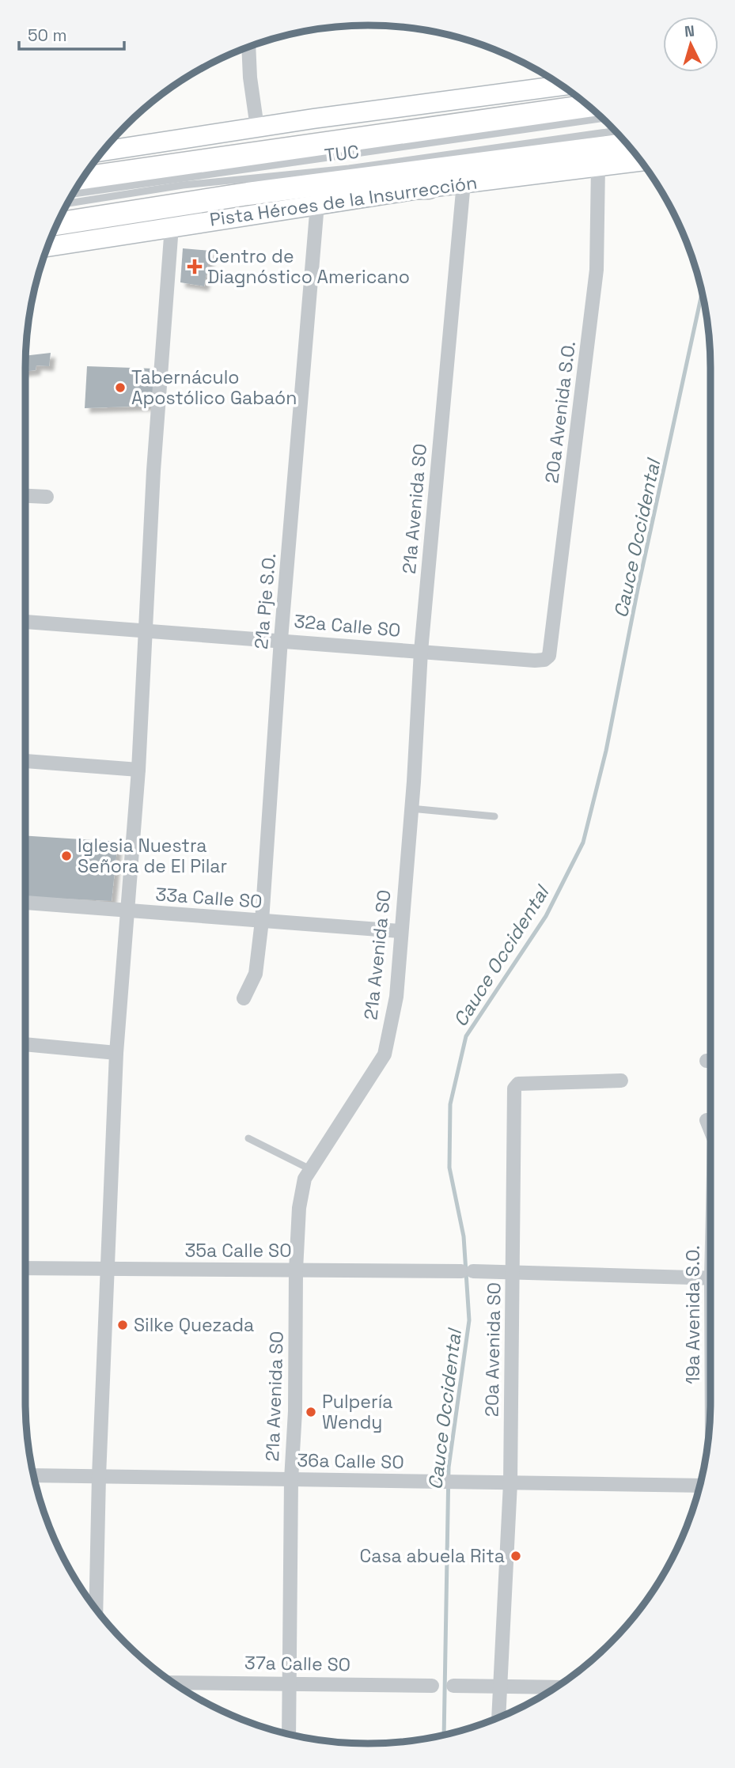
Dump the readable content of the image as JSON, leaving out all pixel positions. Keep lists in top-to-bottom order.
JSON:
{
  "streets": {
    "main road": ["Pista Héroes de la Insurrección"],
    "street": [
      "20a Avenida S.O.",
      "21a Avenida SO",
      "21a Pje S.O.",
      "32a Calle SO",
      "33a Calle SO",
      "35a Calle SO",
      "19a Avenida S.O.",
      "20a Avenida SO",
      "36a Calle SO",
      "37a Calle SO"
    ],
    "lane": ["TUC"]
  },
  "crossings": [
    ["Pista Héroes de la Insurrección", "20a Avenida S.O."],
    ["Pista Héroes de la Insurrección", "21a Avenida SO"],
    ["Pista Héroes de la Insurrección", "21a Pje S.O."],
    ["20a Avenida S.O.", "32a Calle SO"],
    ["21a Avenida SO", "32a Calle SO"],
    ["21a Avenida SO", "33a Calle SO"],
    ["21a Avenida SO", "35a Calle SO"],
    ["21a Avenida SO", "36a Calle SO"],
    ["21a Avenida SO", "37a Calle SO"],
    ["21a Pje S.O.", "32a Calle SO"],
    ["21a Pje S.O.", "33a Calle SO"],
    ["35a Calle SO", "20a Avenida SO"],
    ["20a Avenida SO", "36a Calle SO"]
  ],
  "water": ["Cauce Occidental"],
  "places": {
    "health": ["Centro de Diagnóstico Americano"],
    "other": [
      "Tabernáculo Apostólico Gabaón",
      "Iglesia Nuestra Señora de El Pilar",
      "Silke Quezada",
      "Pulpería Wendy",
      "Casa abuela Rita"
    ]
  },
  "scale_bar": "50 m",
  "north": "top"
}
